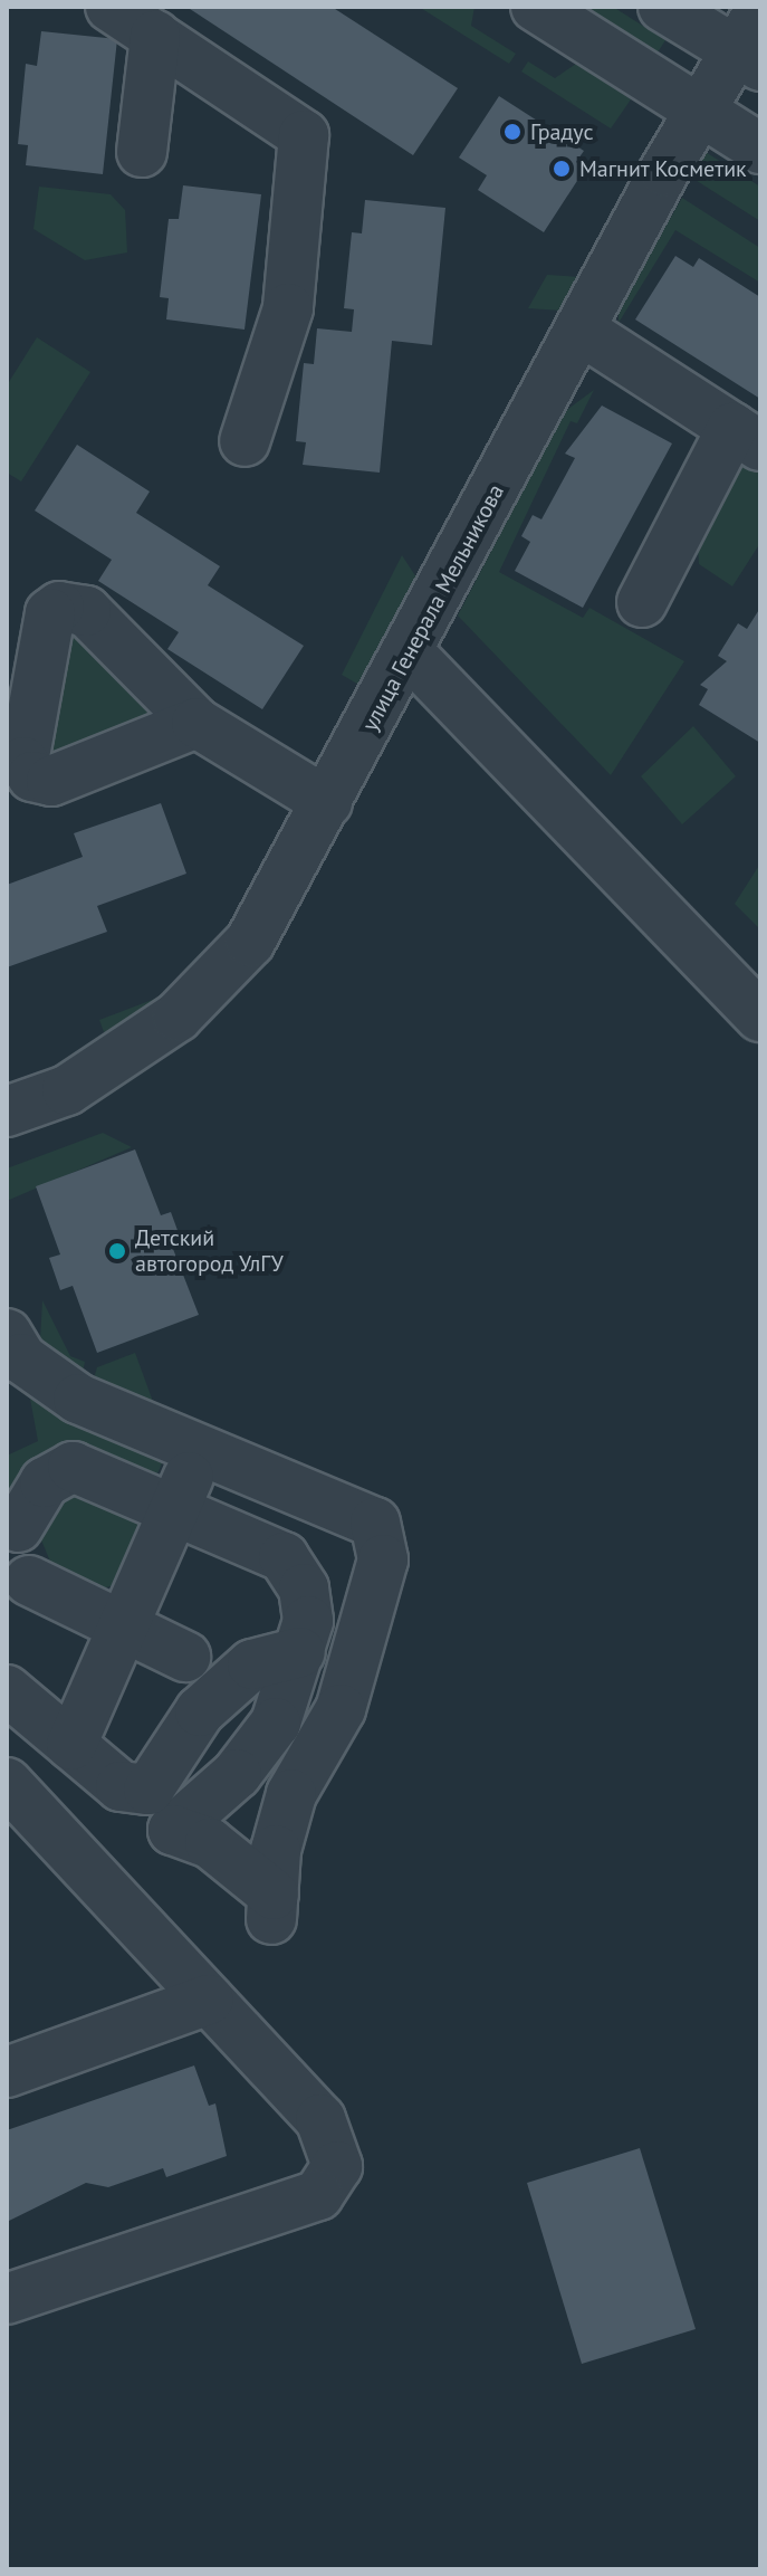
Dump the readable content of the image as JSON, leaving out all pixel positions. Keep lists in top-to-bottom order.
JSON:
{
  "streets": {
    "street": ["улица Генерала Мельникова"]
  },
  "places": ["Градус", "Магнит Косметик", "Детский автогород УлГУ"]
}
